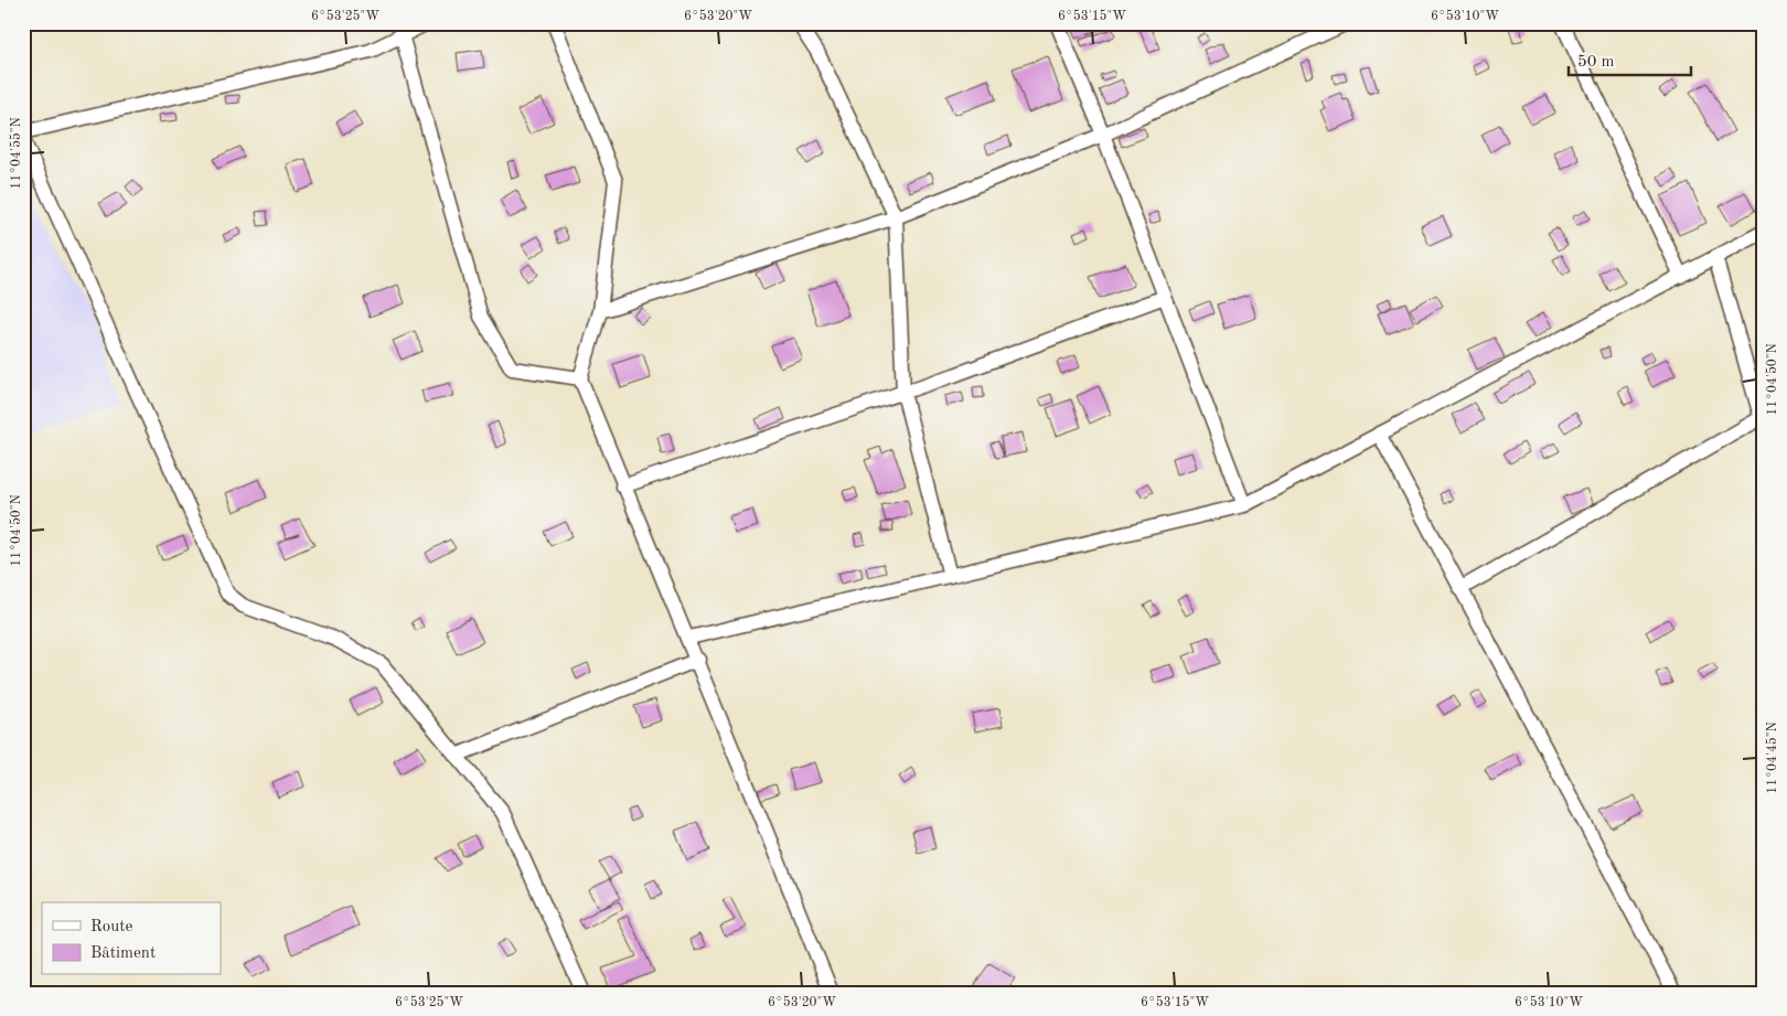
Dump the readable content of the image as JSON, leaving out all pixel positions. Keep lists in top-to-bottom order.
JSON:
{
  "legend": ["Route", "Bâtiment"],
  "scale_bar": "50 m",
  "coordinates": [
    "6°53'25\"W",
    "6°53'20\"W",
    "6°53'15\"W",
    "6°53'10\"W",
    "11°04'55\"N",
    "11°04'50\"N",
    "11°04'45\"N"
  ]
}
